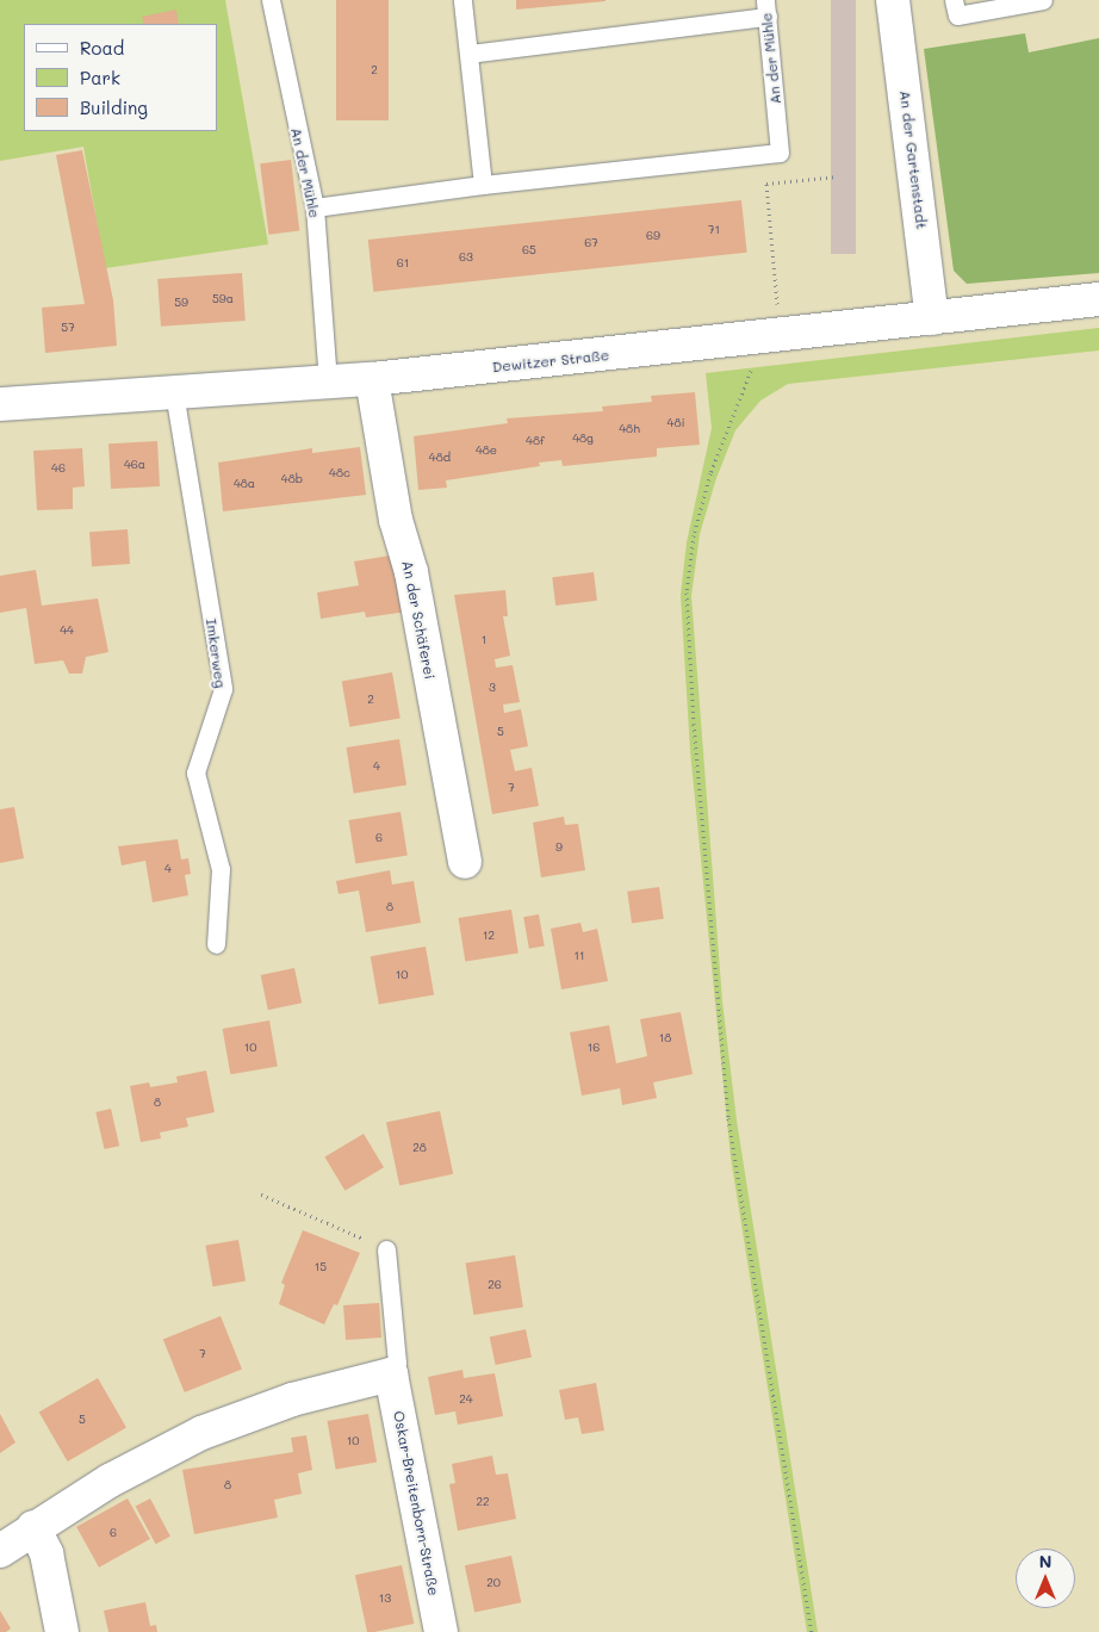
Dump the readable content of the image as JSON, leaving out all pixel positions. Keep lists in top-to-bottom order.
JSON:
{
  "streets": {
    "street": [
      "An der Gartenstadt",
      "Dewitzer Straße",
      "An der Schäferei",
      "Oskar-Breitenborn-Straße"
    ],
    "lane": ["An der Mühle", "Imkerweg"]
  },
  "crossings": [
    ["An der Mühle", "Dewitzer Straße"],
    ["An der Gartenstadt", "Dewitzer Straße"],
    ["Dewitzer Straße", "An der Schäferei"],
    ["Dewitzer Straße", "Imkerweg"]
  ],
  "house_numbers": [
    "2",
    "71",
    "69",
    "67",
    "65",
    "63",
    "61",
    "59a",
    "59",
    "57",
    "48i",
    "48h",
    "48g",
    "48f",
    "48e",
    "48d",
    "46a",
    "46",
    "48c",
    "48b",
    "48a",
    "44",
    "1",
    "3",
    "2",
    "5",
    "4",
    "7",
    "6",
    "9",
    "4",
    "8",
    "12",
    "11",
    "10",
    "18",
    "10",
    "16",
    "8",
    "28",
    "15",
    "26",
    "7",
    "24",
    "5",
    "10",
    "8",
    "22",
    "6",
    "20",
    "13"
  ],
  "legend": ["Road", "Park", "Building"],
  "north": "top"
}
